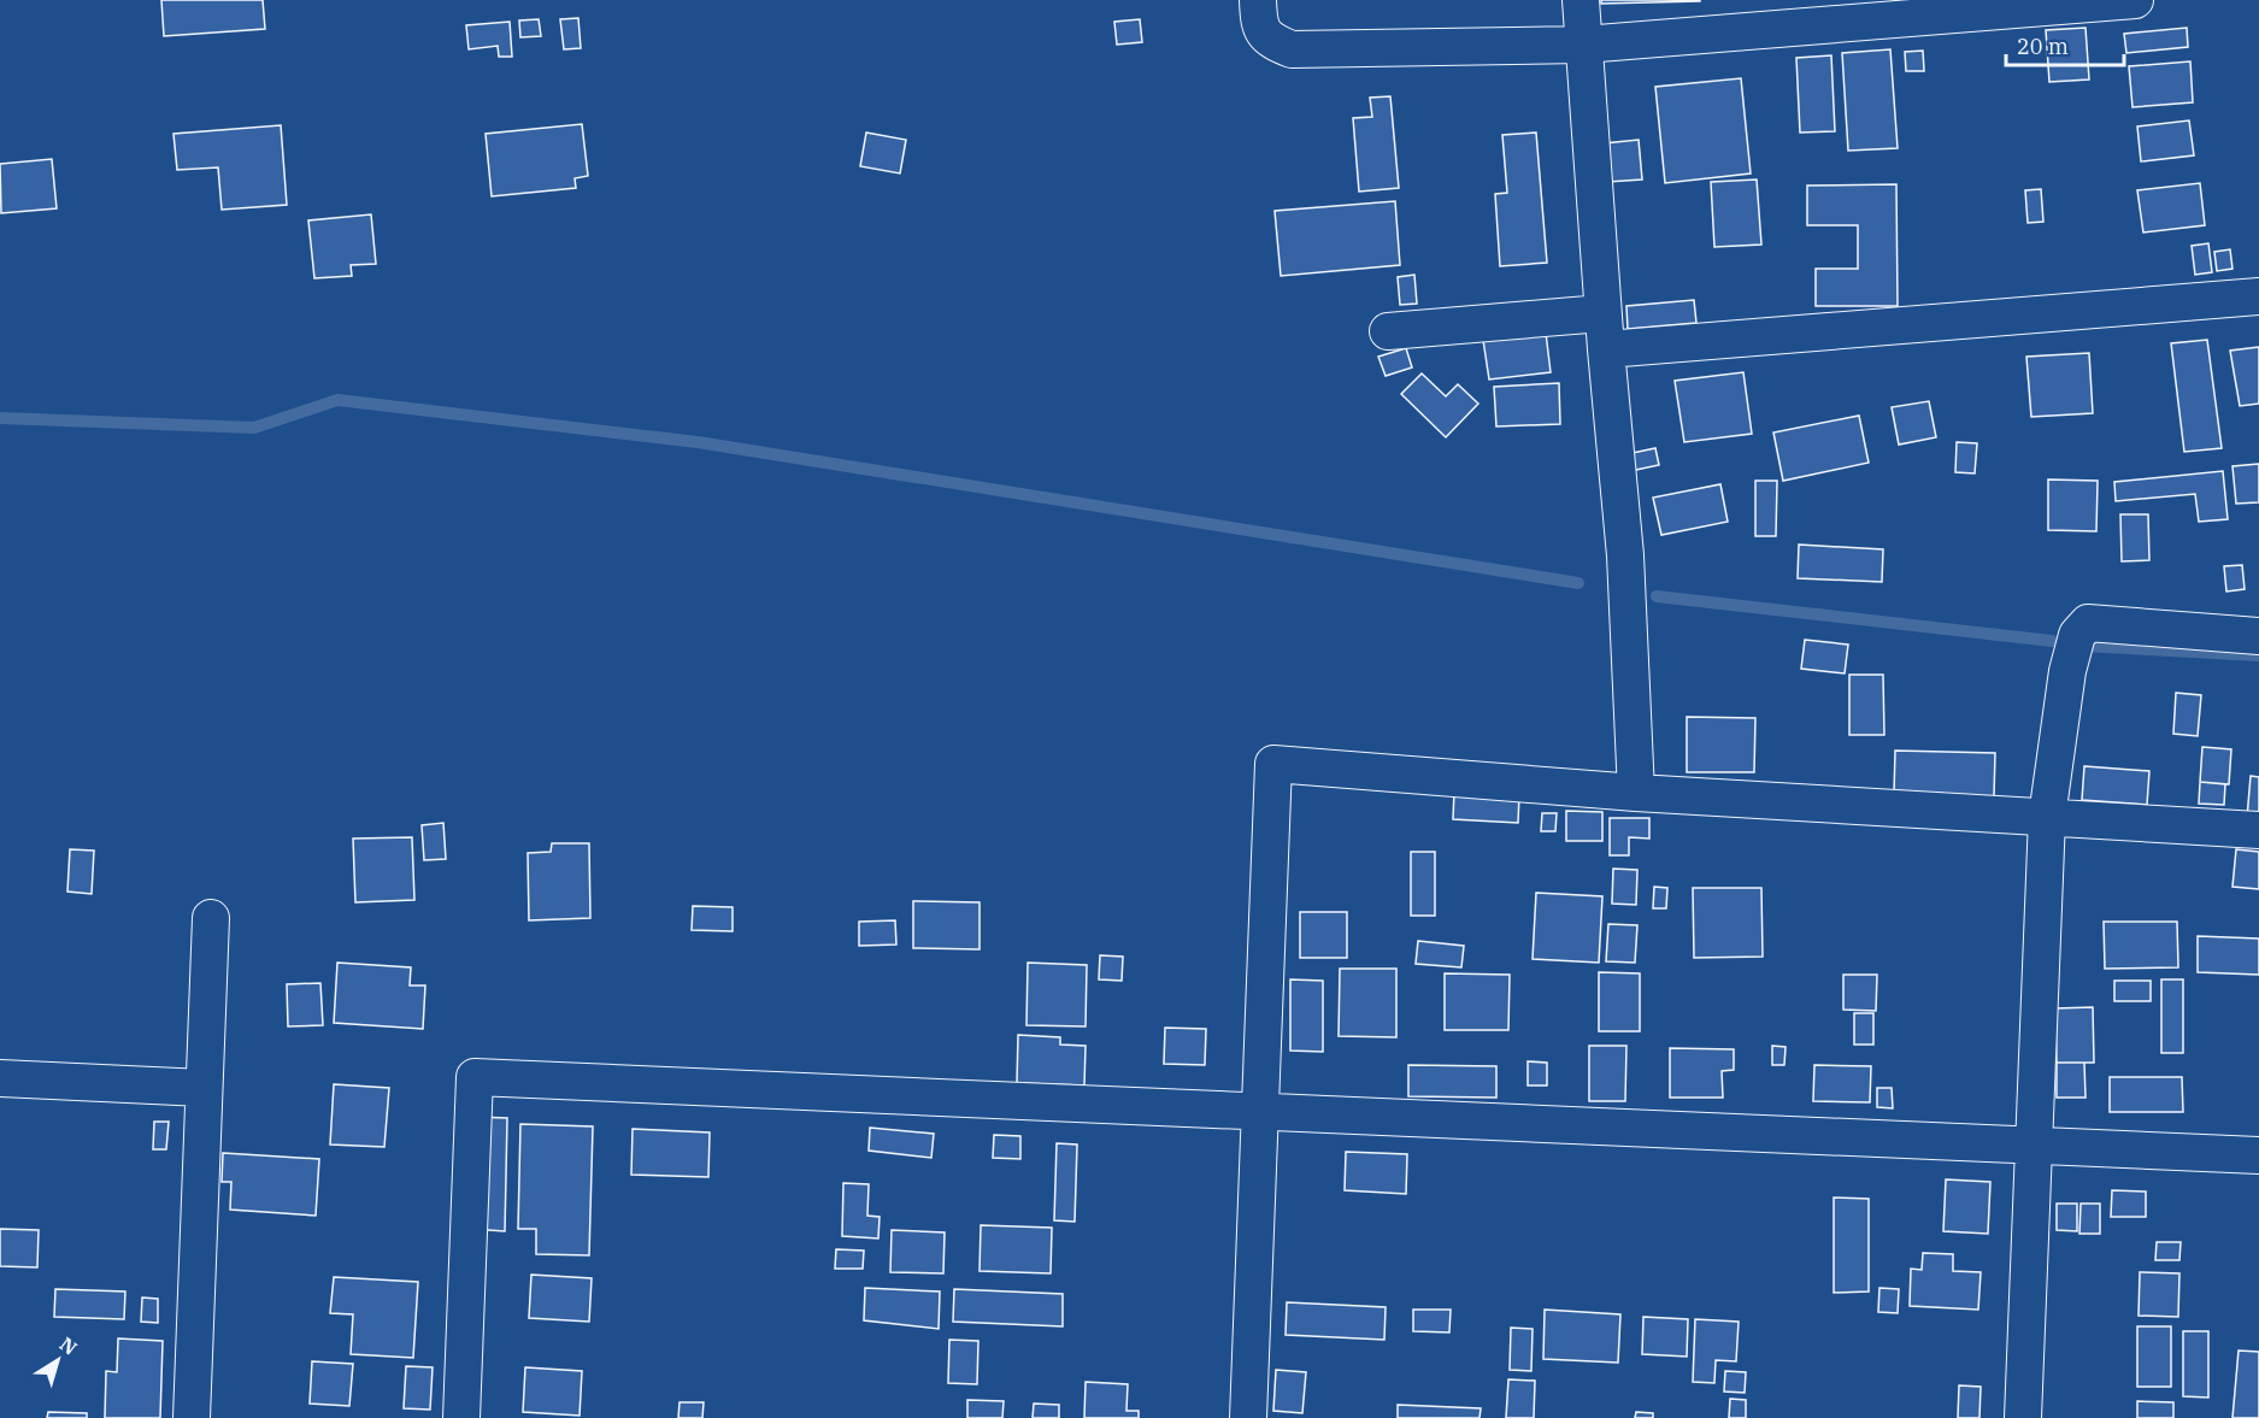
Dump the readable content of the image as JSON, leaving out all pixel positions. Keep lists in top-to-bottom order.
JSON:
{
  "scale_bar": "20 m",
  "north": "top right"
}
